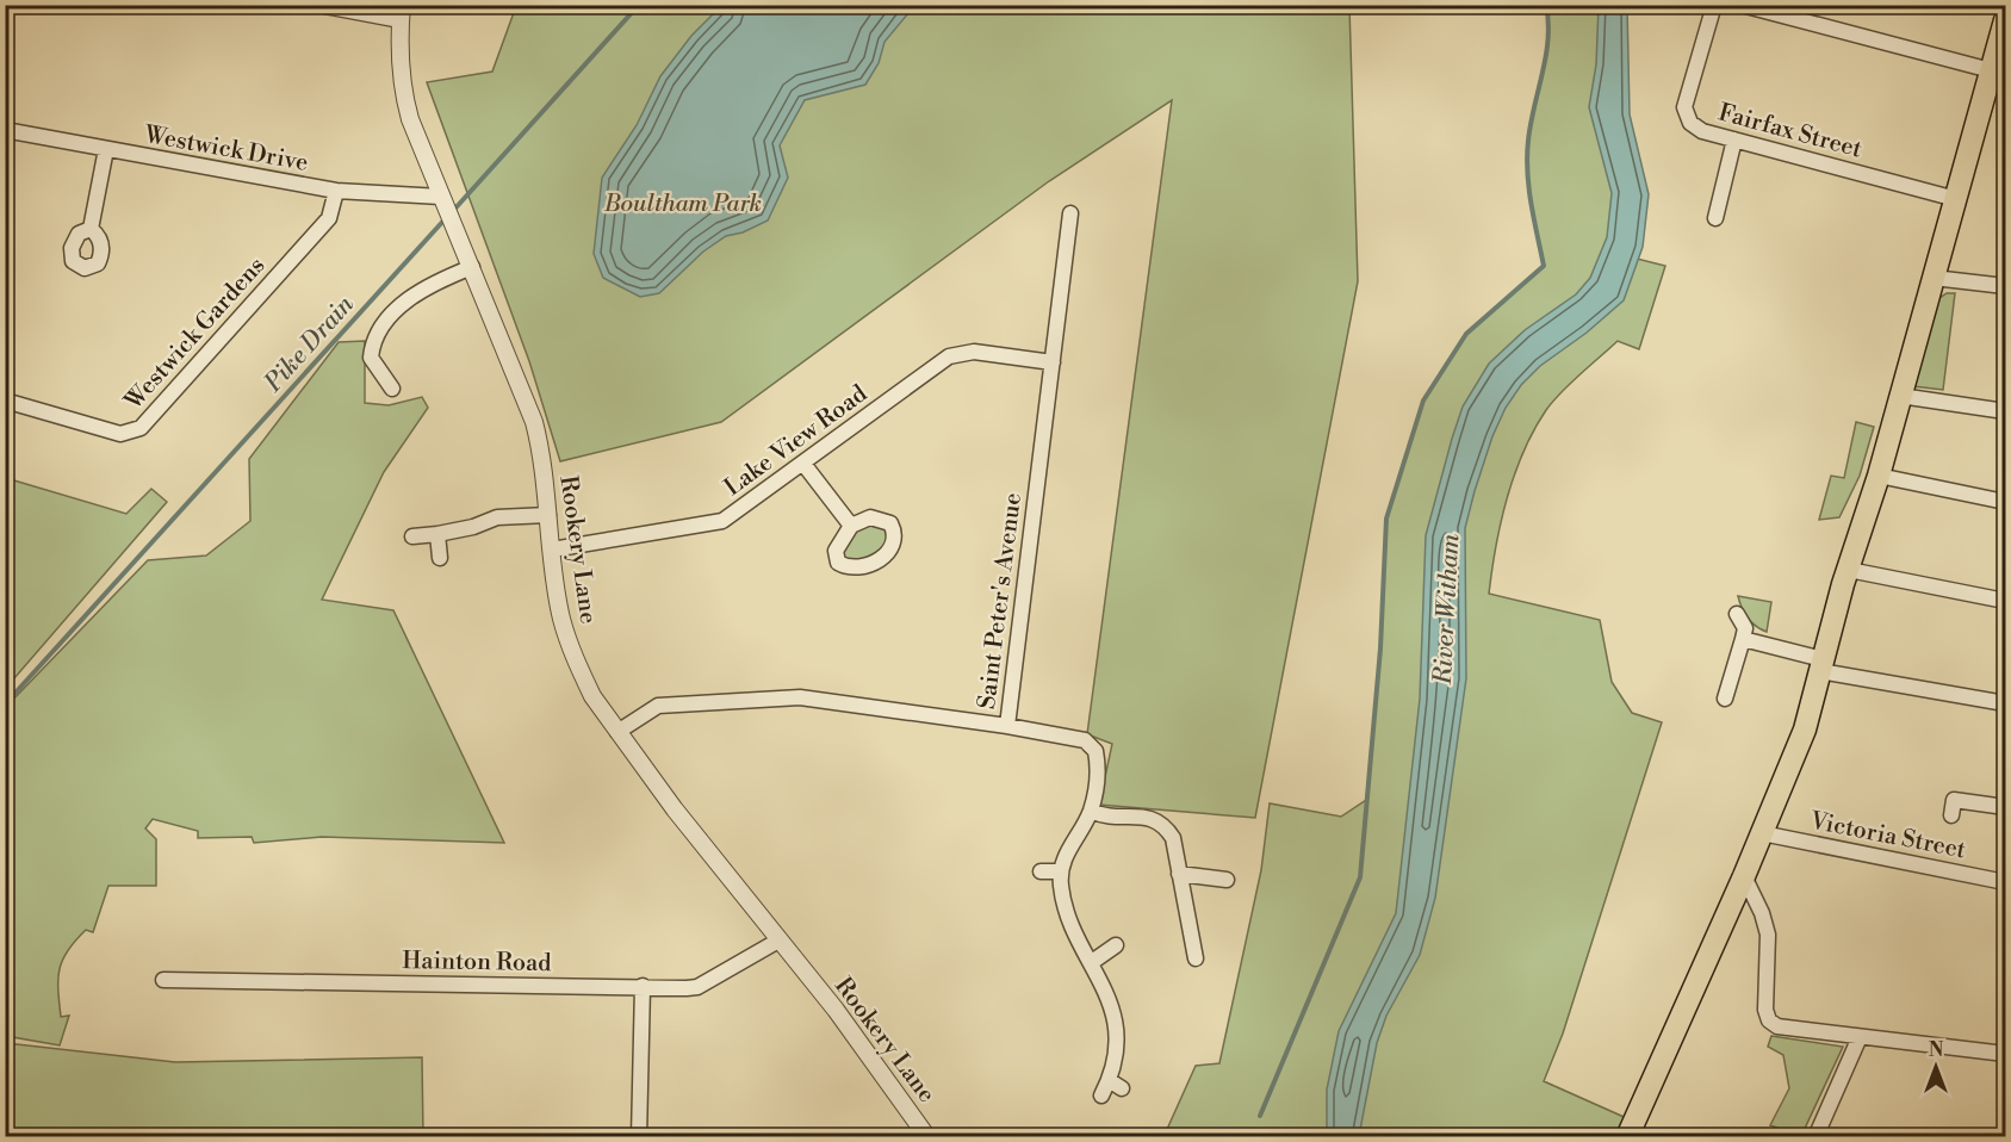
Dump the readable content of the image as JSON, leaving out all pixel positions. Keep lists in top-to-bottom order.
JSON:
{
  "streets": {
    "street": [
      "Fairfax Street",
      "Westwick Drive",
      "Westwick Gardens",
      "Lake View Road",
      "Rookery Lane",
      "Saint Peter's Avenue",
      "Victoria Street",
      "Hainton Road"
    ]
  },
  "crossings": [
    ["Westwick Drive", "Westwick Gardens"],
    ["Westwick Drive", "Rookery Lane"],
    ["Lake View Road", "Rookery Lane"],
    ["Lake View Road", "Saint Peter's Avenue"],
    ["Rookery Lane", "Saint Peter's Avenue"],
    ["Rookery Lane", "Hainton Road"]
  ],
  "water": ["Pike Drain", "River Witham"],
  "parks": ["Boultham Park"],
  "north": "top"
}
